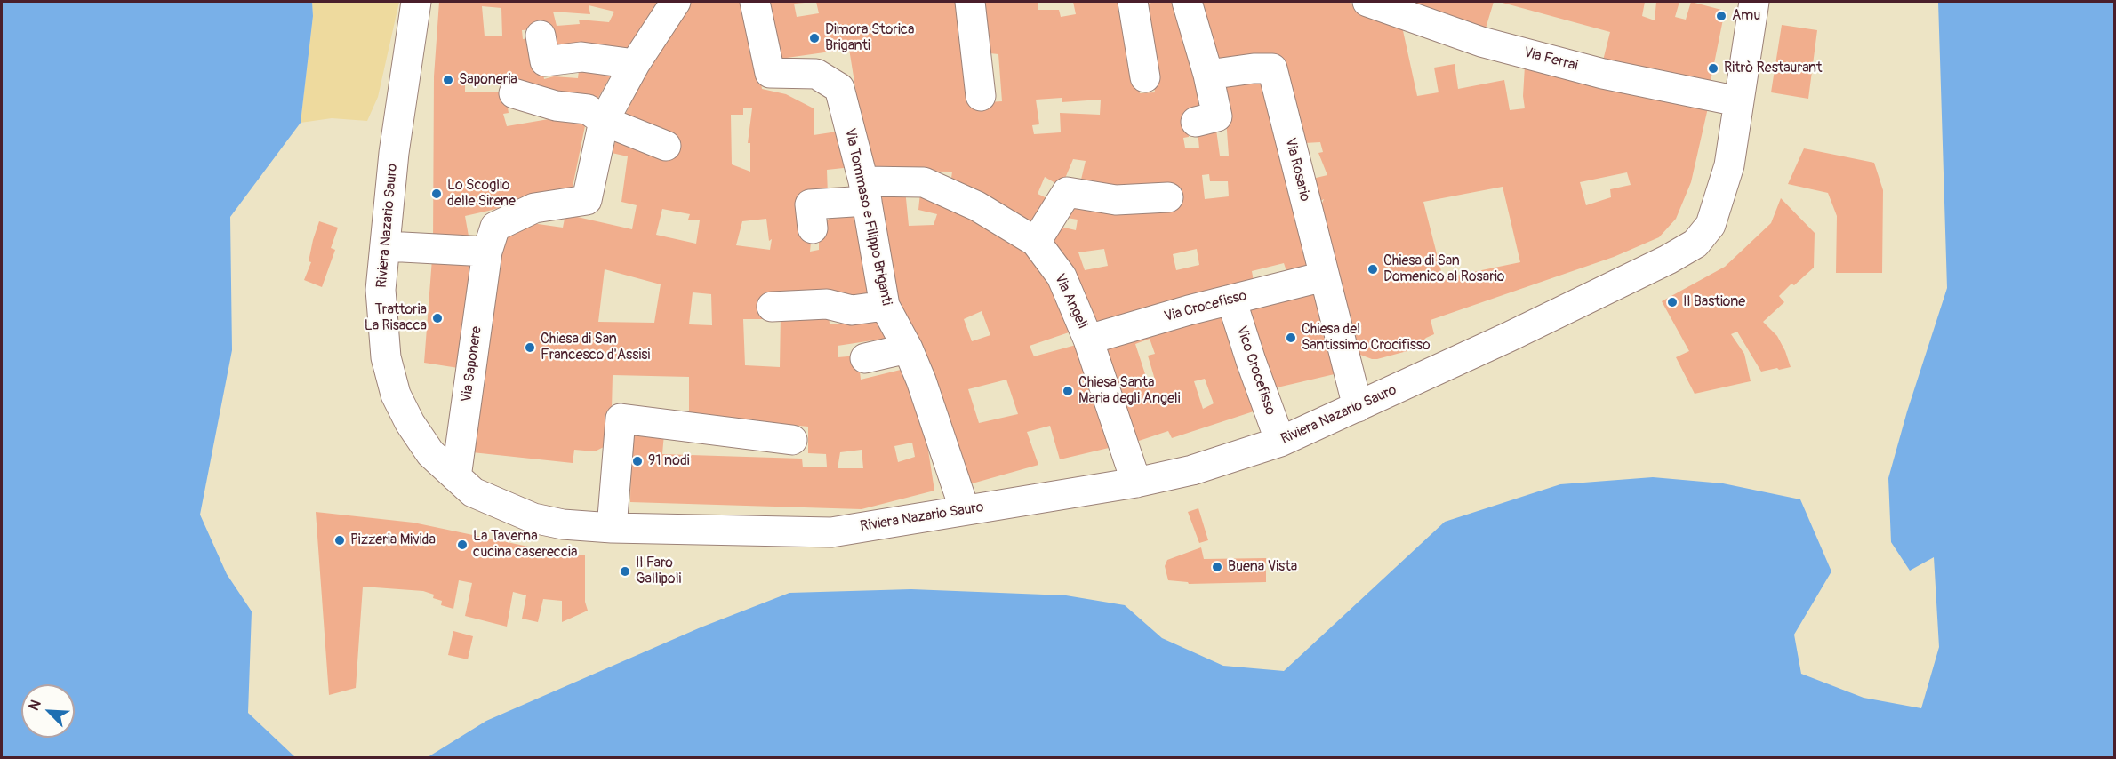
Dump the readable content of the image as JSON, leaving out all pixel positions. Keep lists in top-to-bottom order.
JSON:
{
  "streets": {
    "street": [
      "Via Ferrai",
      "Via Rosario",
      "Via Tommaso e Filippo Briganti",
      "Riviera Nazario Sauro",
      "Via Angeli",
      "Via Crocefisso",
      "Via Saponere",
      "Vico Crocefisso"
    ]
  },
  "crossings": [
    ["Via Ferrai", "Riviera Nazario Sauro"],
    ["Via Rosario", "Riviera Nazario Sauro"],
    ["Via Rosario", "Via Crocefisso"],
    ["Via Tommaso e Filippo Briganti", "Riviera Nazario Sauro"],
    ["Via Tommaso e Filippo Briganti", "Via Angeli"],
    ["Riviera Nazario Sauro", "Via Angeli"],
    ["Riviera Nazario Sauro", "Via Saponere"],
    ["Riviera Nazario Sauro", "Vico Crocefisso"],
    ["Via Angeli", "Via Crocefisso"],
    ["Via Crocefisso", "Vico Crocefisso"]
  ],
  "places": [
    "Amu",
    "Dimora Storica Briganti",
    "Ritrò Restaurant",
    "Saponeria",
    "Lo Scoglio delle Sirene",
    "Chiesa di San Domenico al Rosario",
    "Il Bastione",
    "Trattoria La Risacca",
    "Chiesa del Santissimo Crocifisso",
    "Chiesa di San Francesco d'Assisi",
    "Chiesa Santa Maria degli Angeli",
    "91 nodi",
    "Pizzeria Mivida",
    "La Taverna cucina casereccia",
    "Buena Vista",
    "Il Faro Gallipoli"
  ],
  "north": "top left"
}
